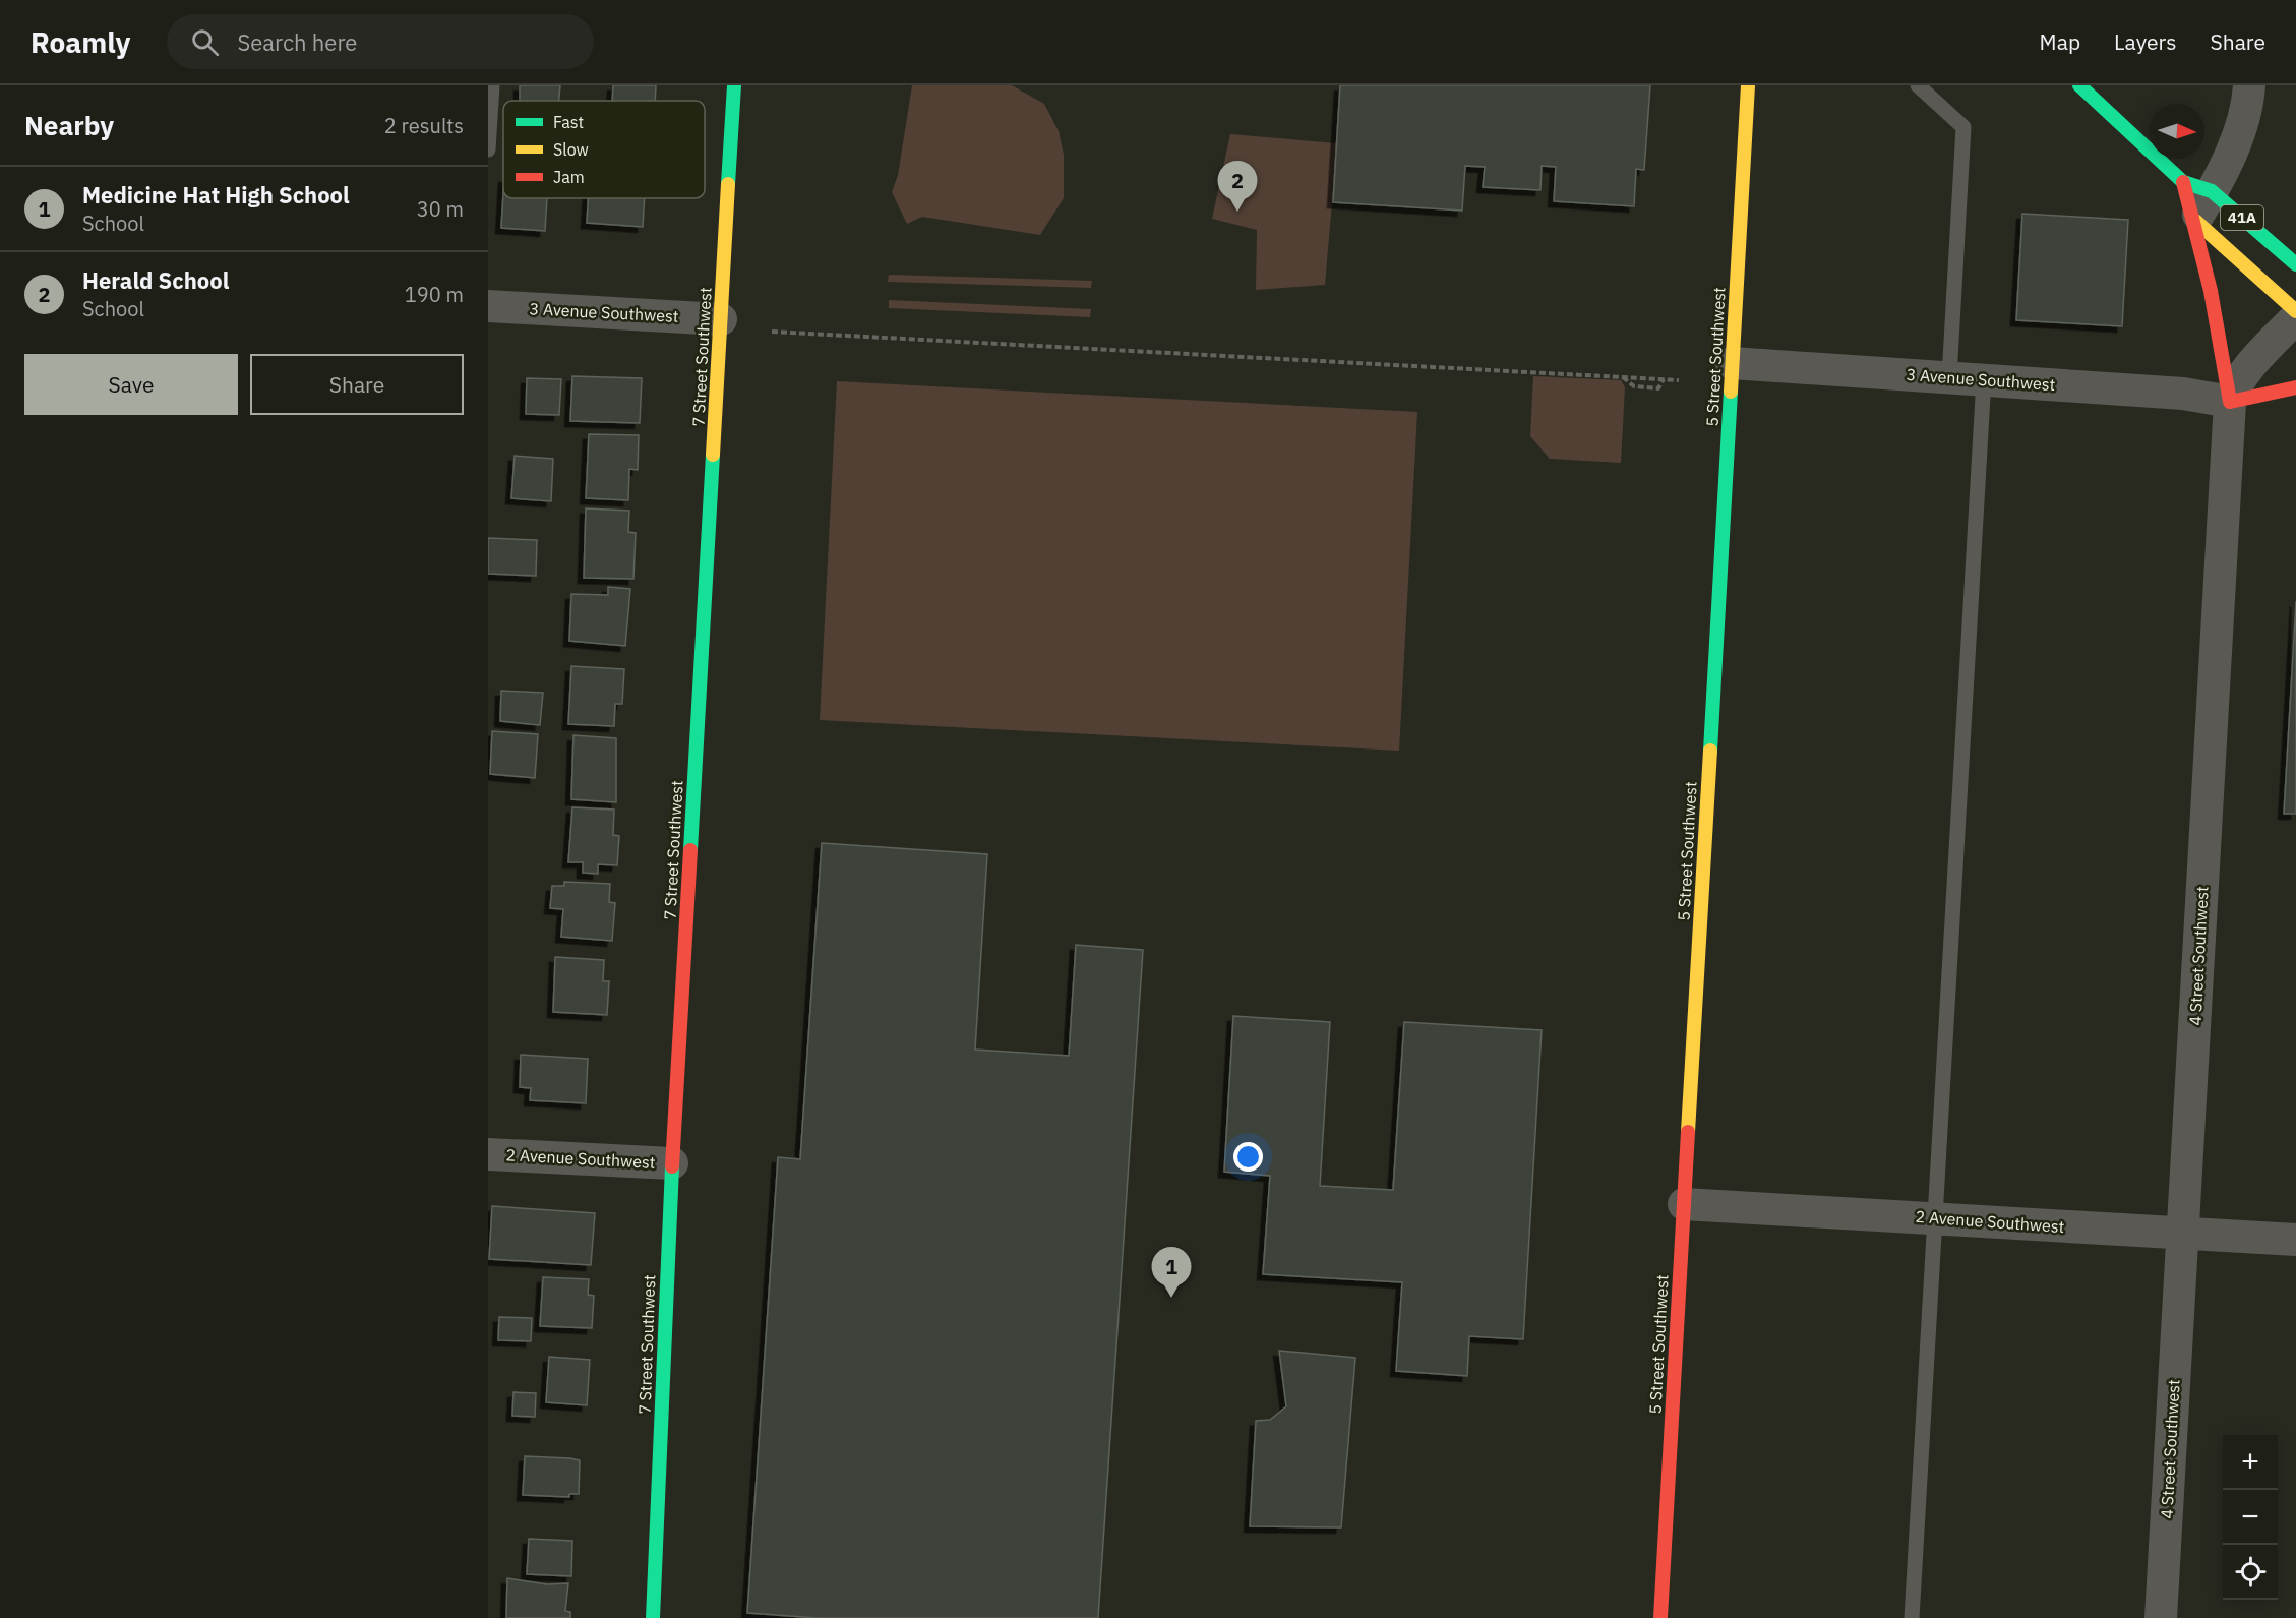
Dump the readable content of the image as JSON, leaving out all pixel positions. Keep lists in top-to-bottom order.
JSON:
{
  "streets": {
    "street": [
      "41A",
      "3 Avenue Southwest",
      "7 Street Southwest",
      "5 Street Southwest",
      "4 Street Southwest",
      "2 Avenue Southwest"
    ]
  },
  "crossings": [
    ["3 Avenue Southwest", "7 Street Southwest"],
    ["3 Avenue Southwest", "5 Street Southwest"],
    ["3 Avenue Southwest", "4 Street Southwest"],
    ["7 Street Southwest", "2 Avenue Southwest"],
    ["5 Street Southwest", "2 Avenue Southwest"],
    ["4 Street Southwest", "2 Avenue Southwest"]
  ],
  "legend": ["Fast", "Slow", "Jam"],
  "north": "right",
  "page": {
    "header": "Roamly",
    "search": "Search here",
    "nav": ["Map", "Layers", "Share"],
    "heading": ["Nearby", "2 results"],
    "pins": ["2", "1"],
    "list": [
      {
        "mark": "1",
        "name": "Medicine Hat High School",
        "note": "School",
        "value": "30 m"
      },
      {
        "mark": "2",
        "name": "Herald School",
        "note": "School",
        "value": "190 m"
      }
    ],
    "buttons": ["Save", "Share"],
    "map_buttons": ["+", "−"]
  }
}
